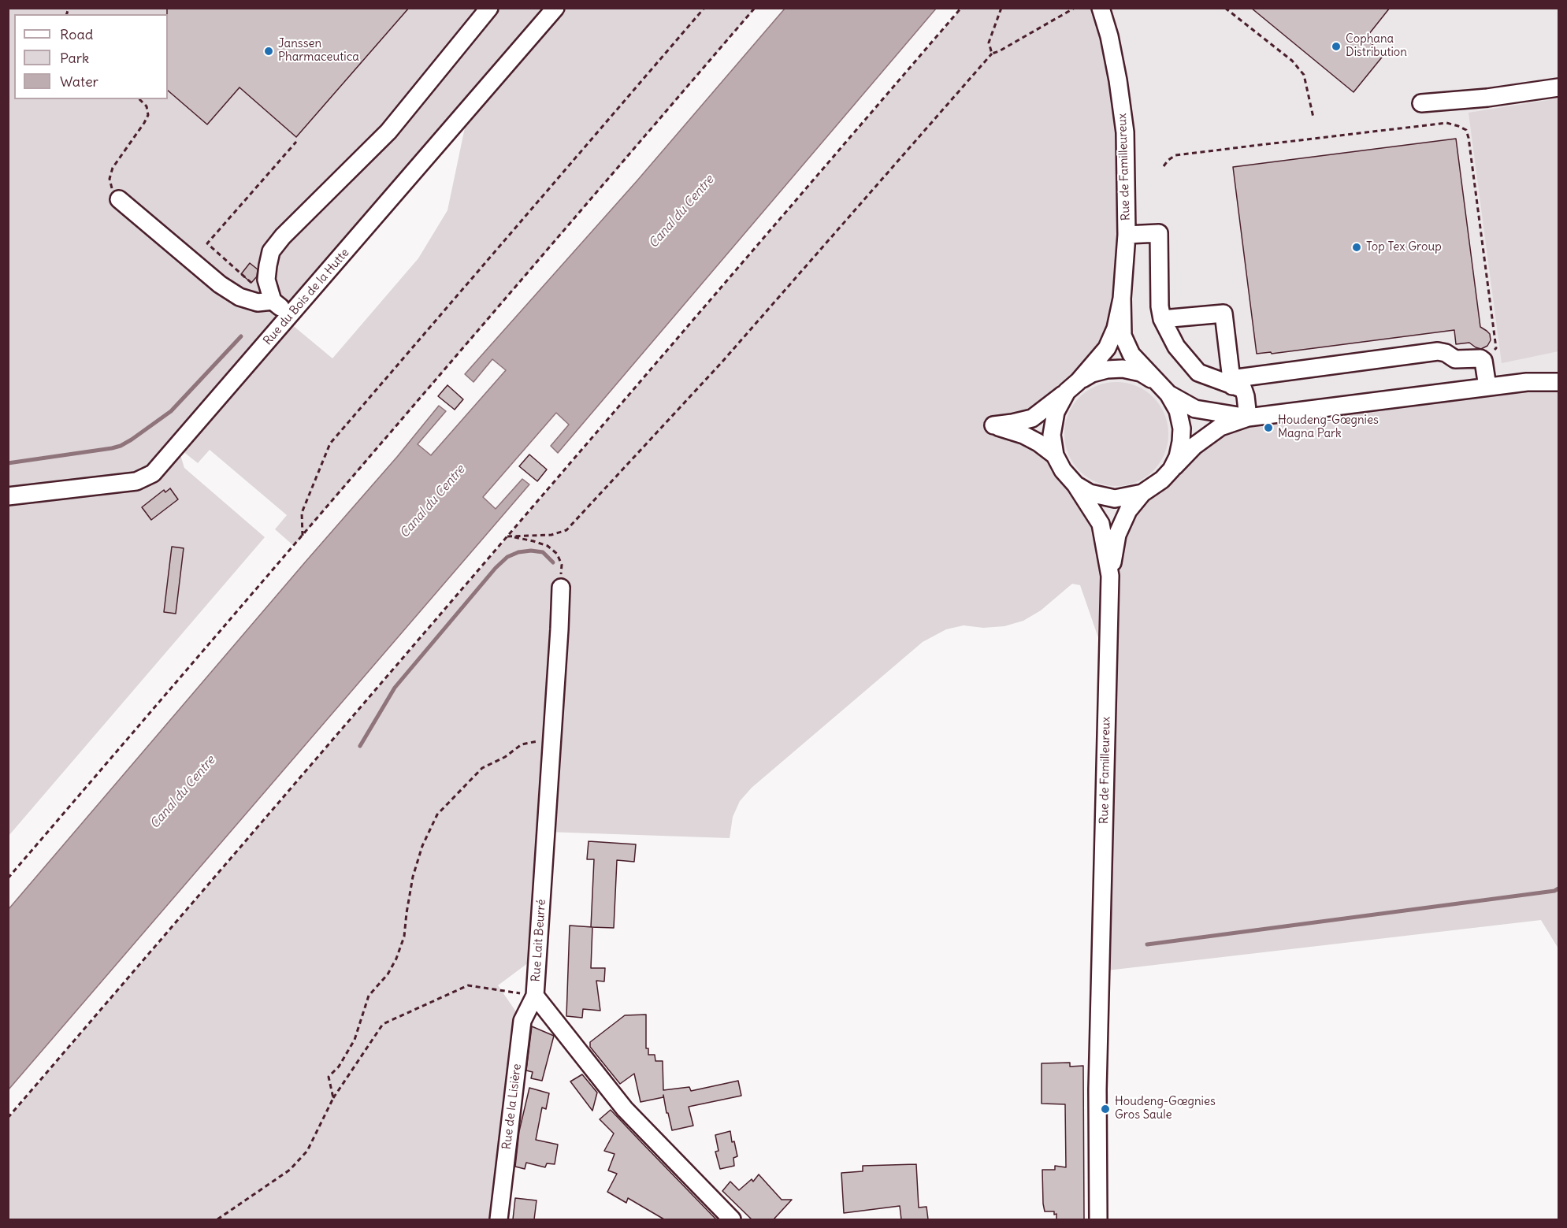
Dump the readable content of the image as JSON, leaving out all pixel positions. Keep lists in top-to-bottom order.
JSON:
{
  "streets": {
    "street": [
      "Rue de Familleureux",
      "Rue du Bois de la Hutte",
      "Rue Lait Beurré",
      "Rue de la Lisière"
    ]
  },
  "crossings": [
    ["Rue Lait Beurré", "Rue de la Lisière"]
  ],
  "water": ["Canal du Centre"],
  "places": [
    "Cophana Distribution",
    "Janssen Pharmaceutica",
    "Top Tex Group",
    "Houdeng-Gœgnies Magna Park",
    "Houdeng-Gœgnies Gros Saule"
  ],
  "legend": ["Road", "Park", "Water"]
}
